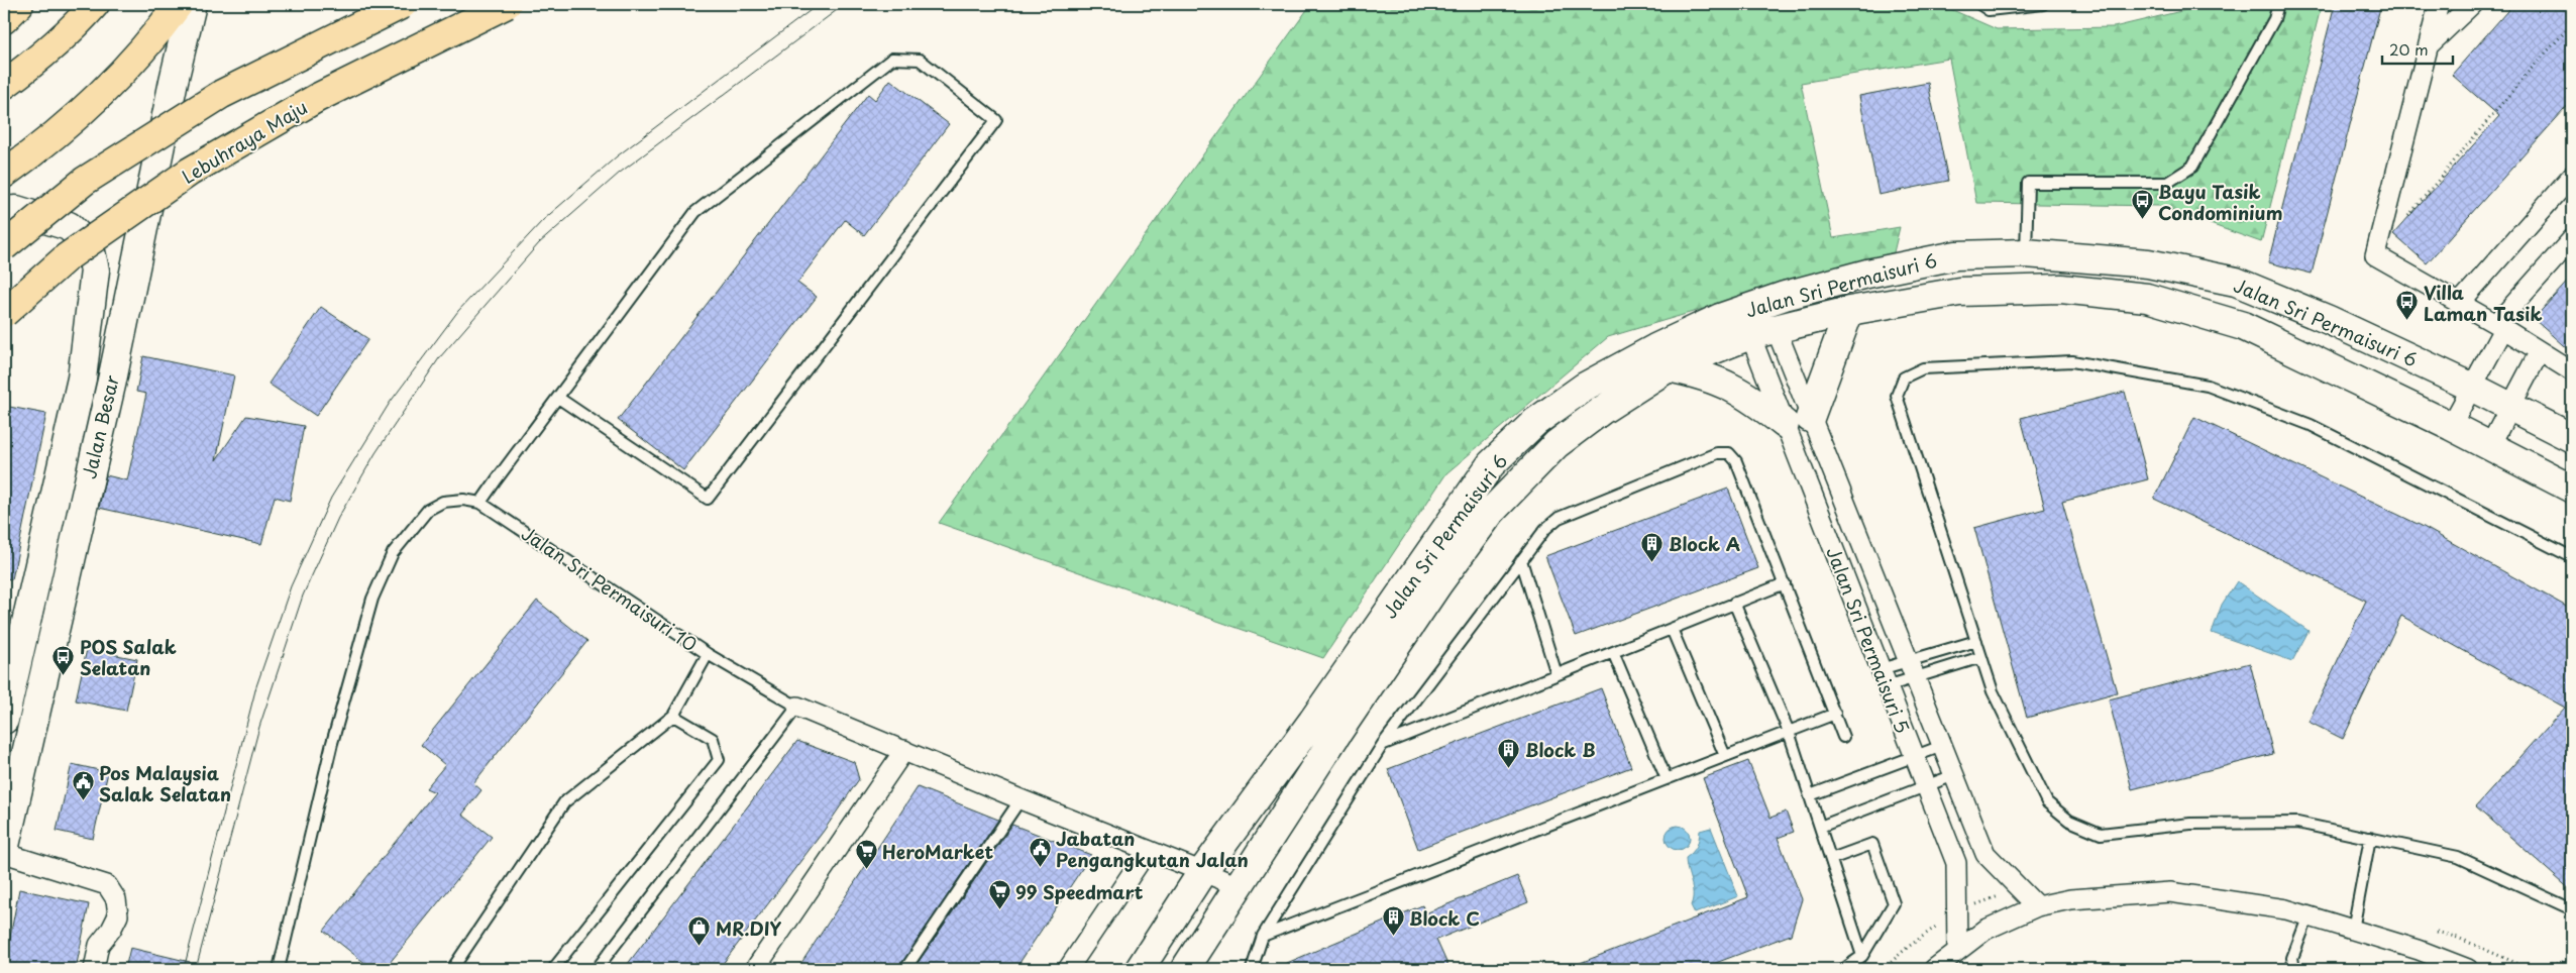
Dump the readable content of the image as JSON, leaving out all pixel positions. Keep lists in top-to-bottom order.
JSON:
{
  "streets": {
    "highway": ["Lebuhraya Maju"],
    "street": [
      "Jalan Sri Permaisuri 6",
      "Jalan Besar",
      "Jalan Sri Permaisuri 10",
      "Jalan Sri Permaisuri 5"
    ]
  },
  "crossings": [
    ["Jalan Sri Permaisuri 6", "Jalan Sri Permaisuri 10"],
    ["Jalan Sri Permaisuri 6", "Jalan Sri Permaisuri 5"]
  ],
  "places": {
    "bus stop": ["Bayu Tasik Condominium", "Villa Laman Tasik", "POS Salak Selatan"],
    "building": ["Block A", "Block B", "Block C"],
    "public building": ["Pos Malaysia Salak Selatan", "Jabatan Pengangkutan Jalan"],
    "supermarket": ["HeroMarket", "99 Speedmart"],
    "shop": ["MR.DIY"]
  },
  "scale_bar": "20 m"
}
